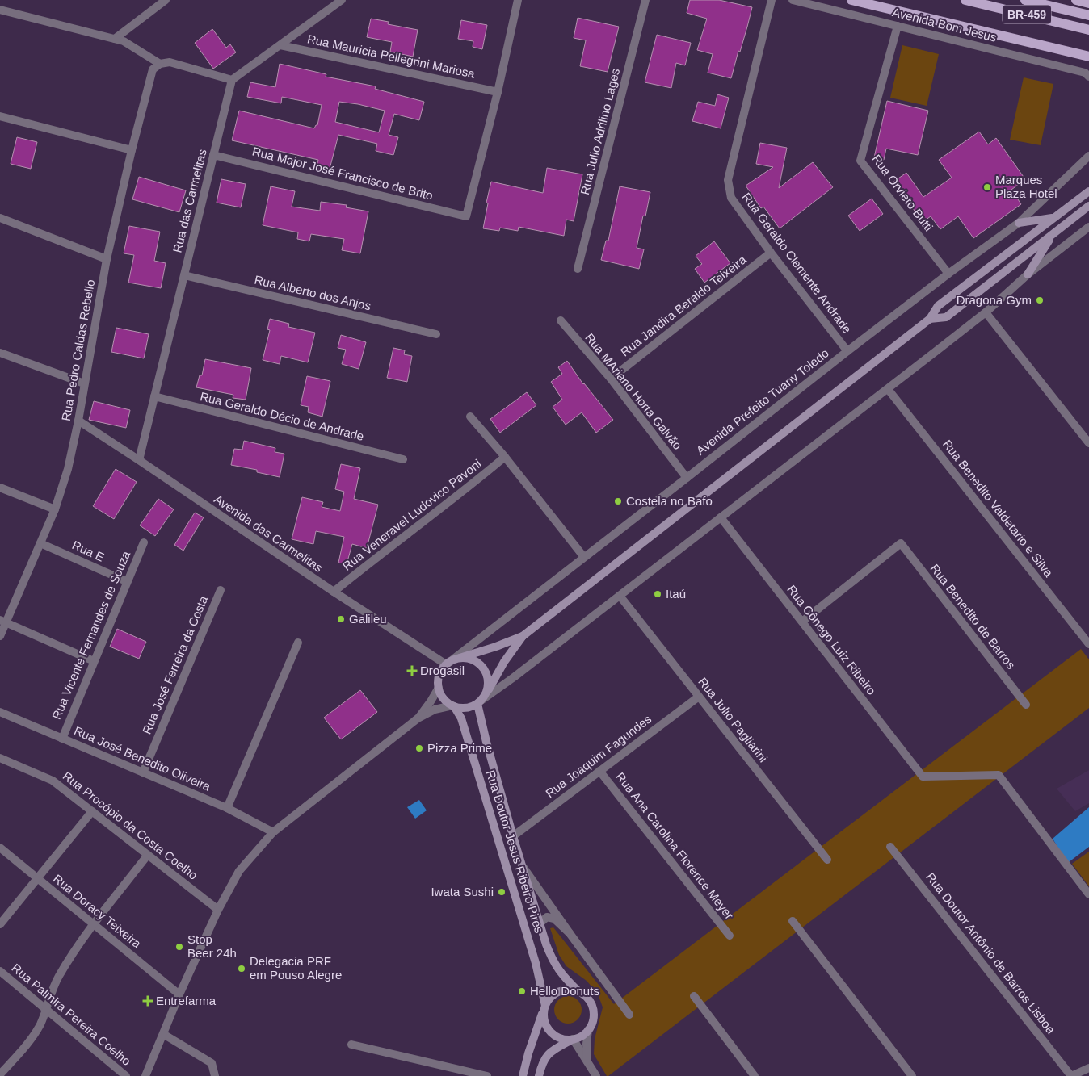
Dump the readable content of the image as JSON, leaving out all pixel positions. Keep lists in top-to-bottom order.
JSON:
{
  "streets": {
    "main road": ["BR-459", "Rua Doutor Jesus Ribeiro Pires"],
    "street": [
      "Avenida Bom Jesus",
      "Rua Mauricia Pellegrini Mariosa",
      "Rua Julio Adrilino Lages",
      "Rua Major José Francisco de Brito",
      "Rua Orvieto Butti",
      "Rua das Carmelitas",
      "Rua Geraldo Clemente Andrade",
      "Rua Alberto dos Anjos",
      "Rua Jandira Beraldo Teixeira",
      "Rua Pedro Caldas Rebello",
      "Rua MAriano Horta Galvão",
      "Avenida Prefeito Tuany Toledo",
      "Rua Geraldo Décio de Andrade",
      "Rua Benedito Valdetario e Silva",
      "Rua Veneravel Ludovico Pavoni",
      "Avenida das Carmelitas",
      "Rua E",
      "Rua Benedito de Barros",
      "Rua Vicente Fernandes de Souza",
      "Rua Cônego Luiz Ribeiro",
      "Rua José Ferreira da Costa",
      "Rua Julio Pagliarini",
      "Rua Joaquim Fagundes",
      "Rua José Benedito Oliveira",
      "Rua Procópio da Costa Coelho",
      "Rua Ana Carolina Florence Meyer",
      "Rua Doracy Teixeira",
      "Rua Doutor Antônio de Barros Lisboa",
      "Rua Palmira Pereira Coelho"
    ]
  },
  "crossings": [
    ["Avenida Bom Jesus", "Rua Orvieto Butti"],
    ["Rua Mauricia Pellegrini Mariosa", "Rua Major José Francisco de Brito"],
    ["Rua Major José Francisco de Brito", "Rua das Carmelitas"],
    ["Rua Orvieto Butti", "Avenida Prefeito Tuany Toledo"],
    ["Rua das Carmelitas", "Rua Alberto dos Anjos"],
    ["Rua das Carmelitas", "Rua Geraldo Décio de Andrade"],
    ["Rua das Carmelitas", "Avenida das Carmelitas"],
    ["Rua Geraldo Clemente Andrade", "Rua Jandira Beraldo Teixeira"],
    ["Rua Geraldo Clemente Andrade", "Avenida Prefeito Tuany Toledo"],
    ["Rua Jandira Beraldo Teixeira", "Rua MAriano Horta Galvão"],
    ["Rua Pedro Caldas Rebello", "Avenida das Carmelitas"],
    ["Rua Pedro Caldas Rebello", "Rua E"],
    ["Rua MAriano Horta Galvão", "Avenida Prefeito Tuany Toledo"],
    ["Avenida Prefeito Tuany Toledo", "Avenida das Carmelitas"],
    ["Avenida Prefeito Tuany Toledo", "Rua Doutor Jesus Ribeiro Pires"],
    ["Rua Veneravel Ludovico Pavoni", "Avenida das Carmelitas"],
    ["Avenida das Carmelitas", "Rua Doutor Jesus Ribeiro Pires"],
    ["Rua E", "Rua Vicente Fernandes de Souza"],
    ["Rua Benedito de Barros", "Rua Cônego Luiz Ribeiro"],
    ["Rua Vicente Fernandes de Souza", "Rua José Benedito Oliveira"],
    ["Rua José Ferreira da Costa", "Rua José Benedito Oliveira"],
    ["Rua Julio Pagliarini", "Rua Joaquim Fagundes"],
    ["Rua Joaquim Fagundes", "Rua Ana Carolina Florence Meyer"],
    ["Rua Joaquim Fagundes", "Rua Doutor Jesus Ribeiro Pires"]
  ],
  "places": {
    "other": [
      "Marques Plaza Hotel",
      "Dragona Gym",
      "Costela no Bafo",
      "Itaú",
      "Galileu",
      "Pizza Prime",
      "Iwata Sushi",
      "Stop Beer 24h",
      "Delegacia PRF em Pouso Alegre",
      "Hello Donuts"
    ],
    "health": ["Drogasil", "Entrefarma"]
  }
}
